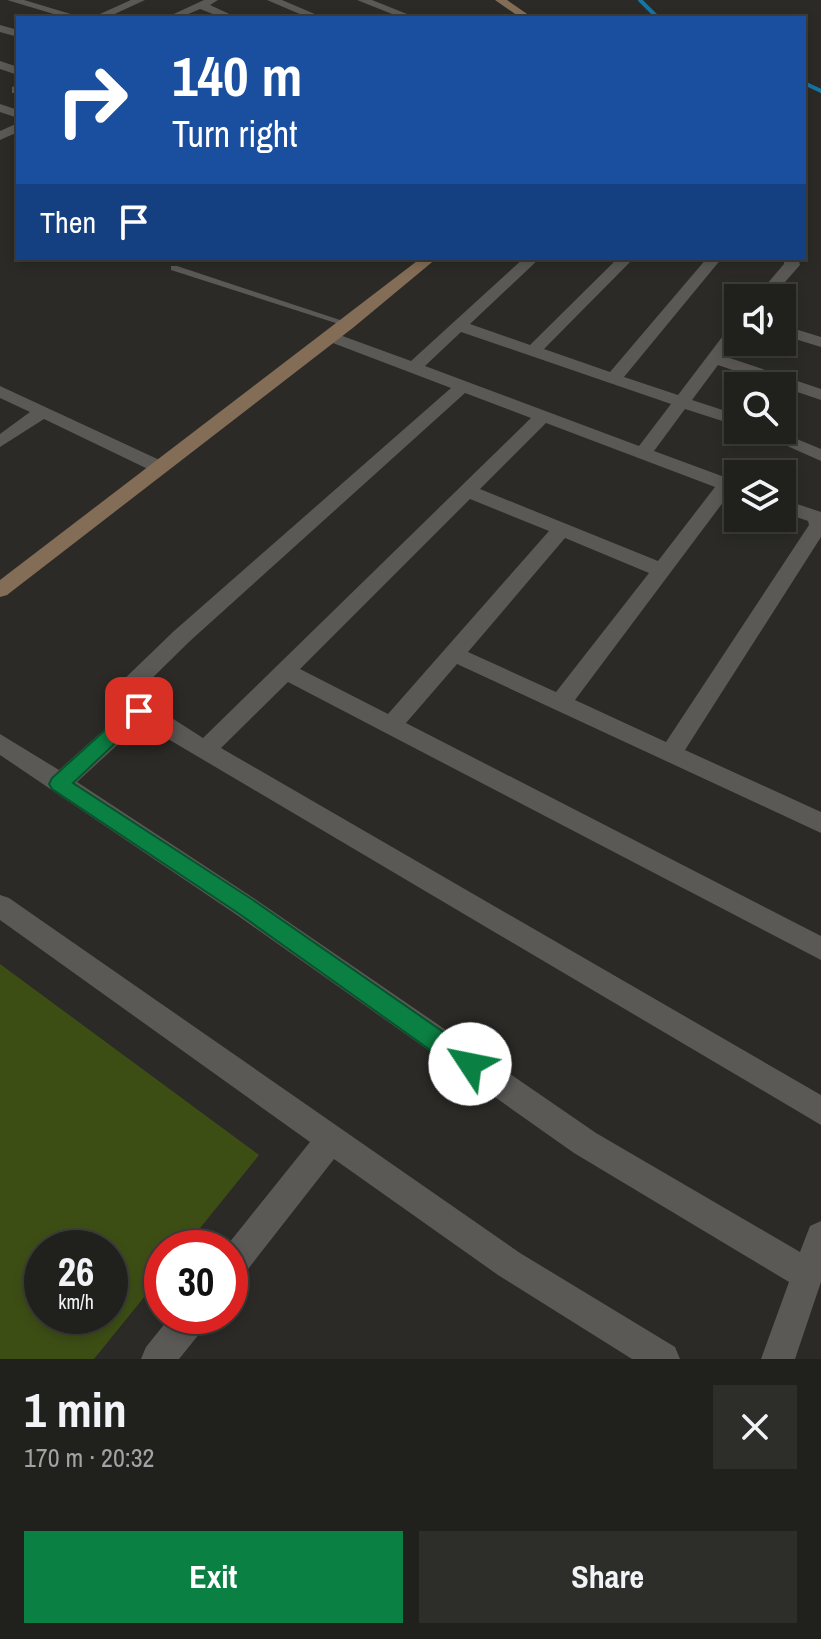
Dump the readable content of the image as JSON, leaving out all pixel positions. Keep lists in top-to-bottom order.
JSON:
{
  "page": {
    "turn": ["140 m", "Turn right"],
    "then": "Then",
    "speed": "26 km/h",
    "limit": "30",
    "heading": ["1 min", "170 m · 20:32"],
    "buttons": ["Exit", "Share"]
  }
}
